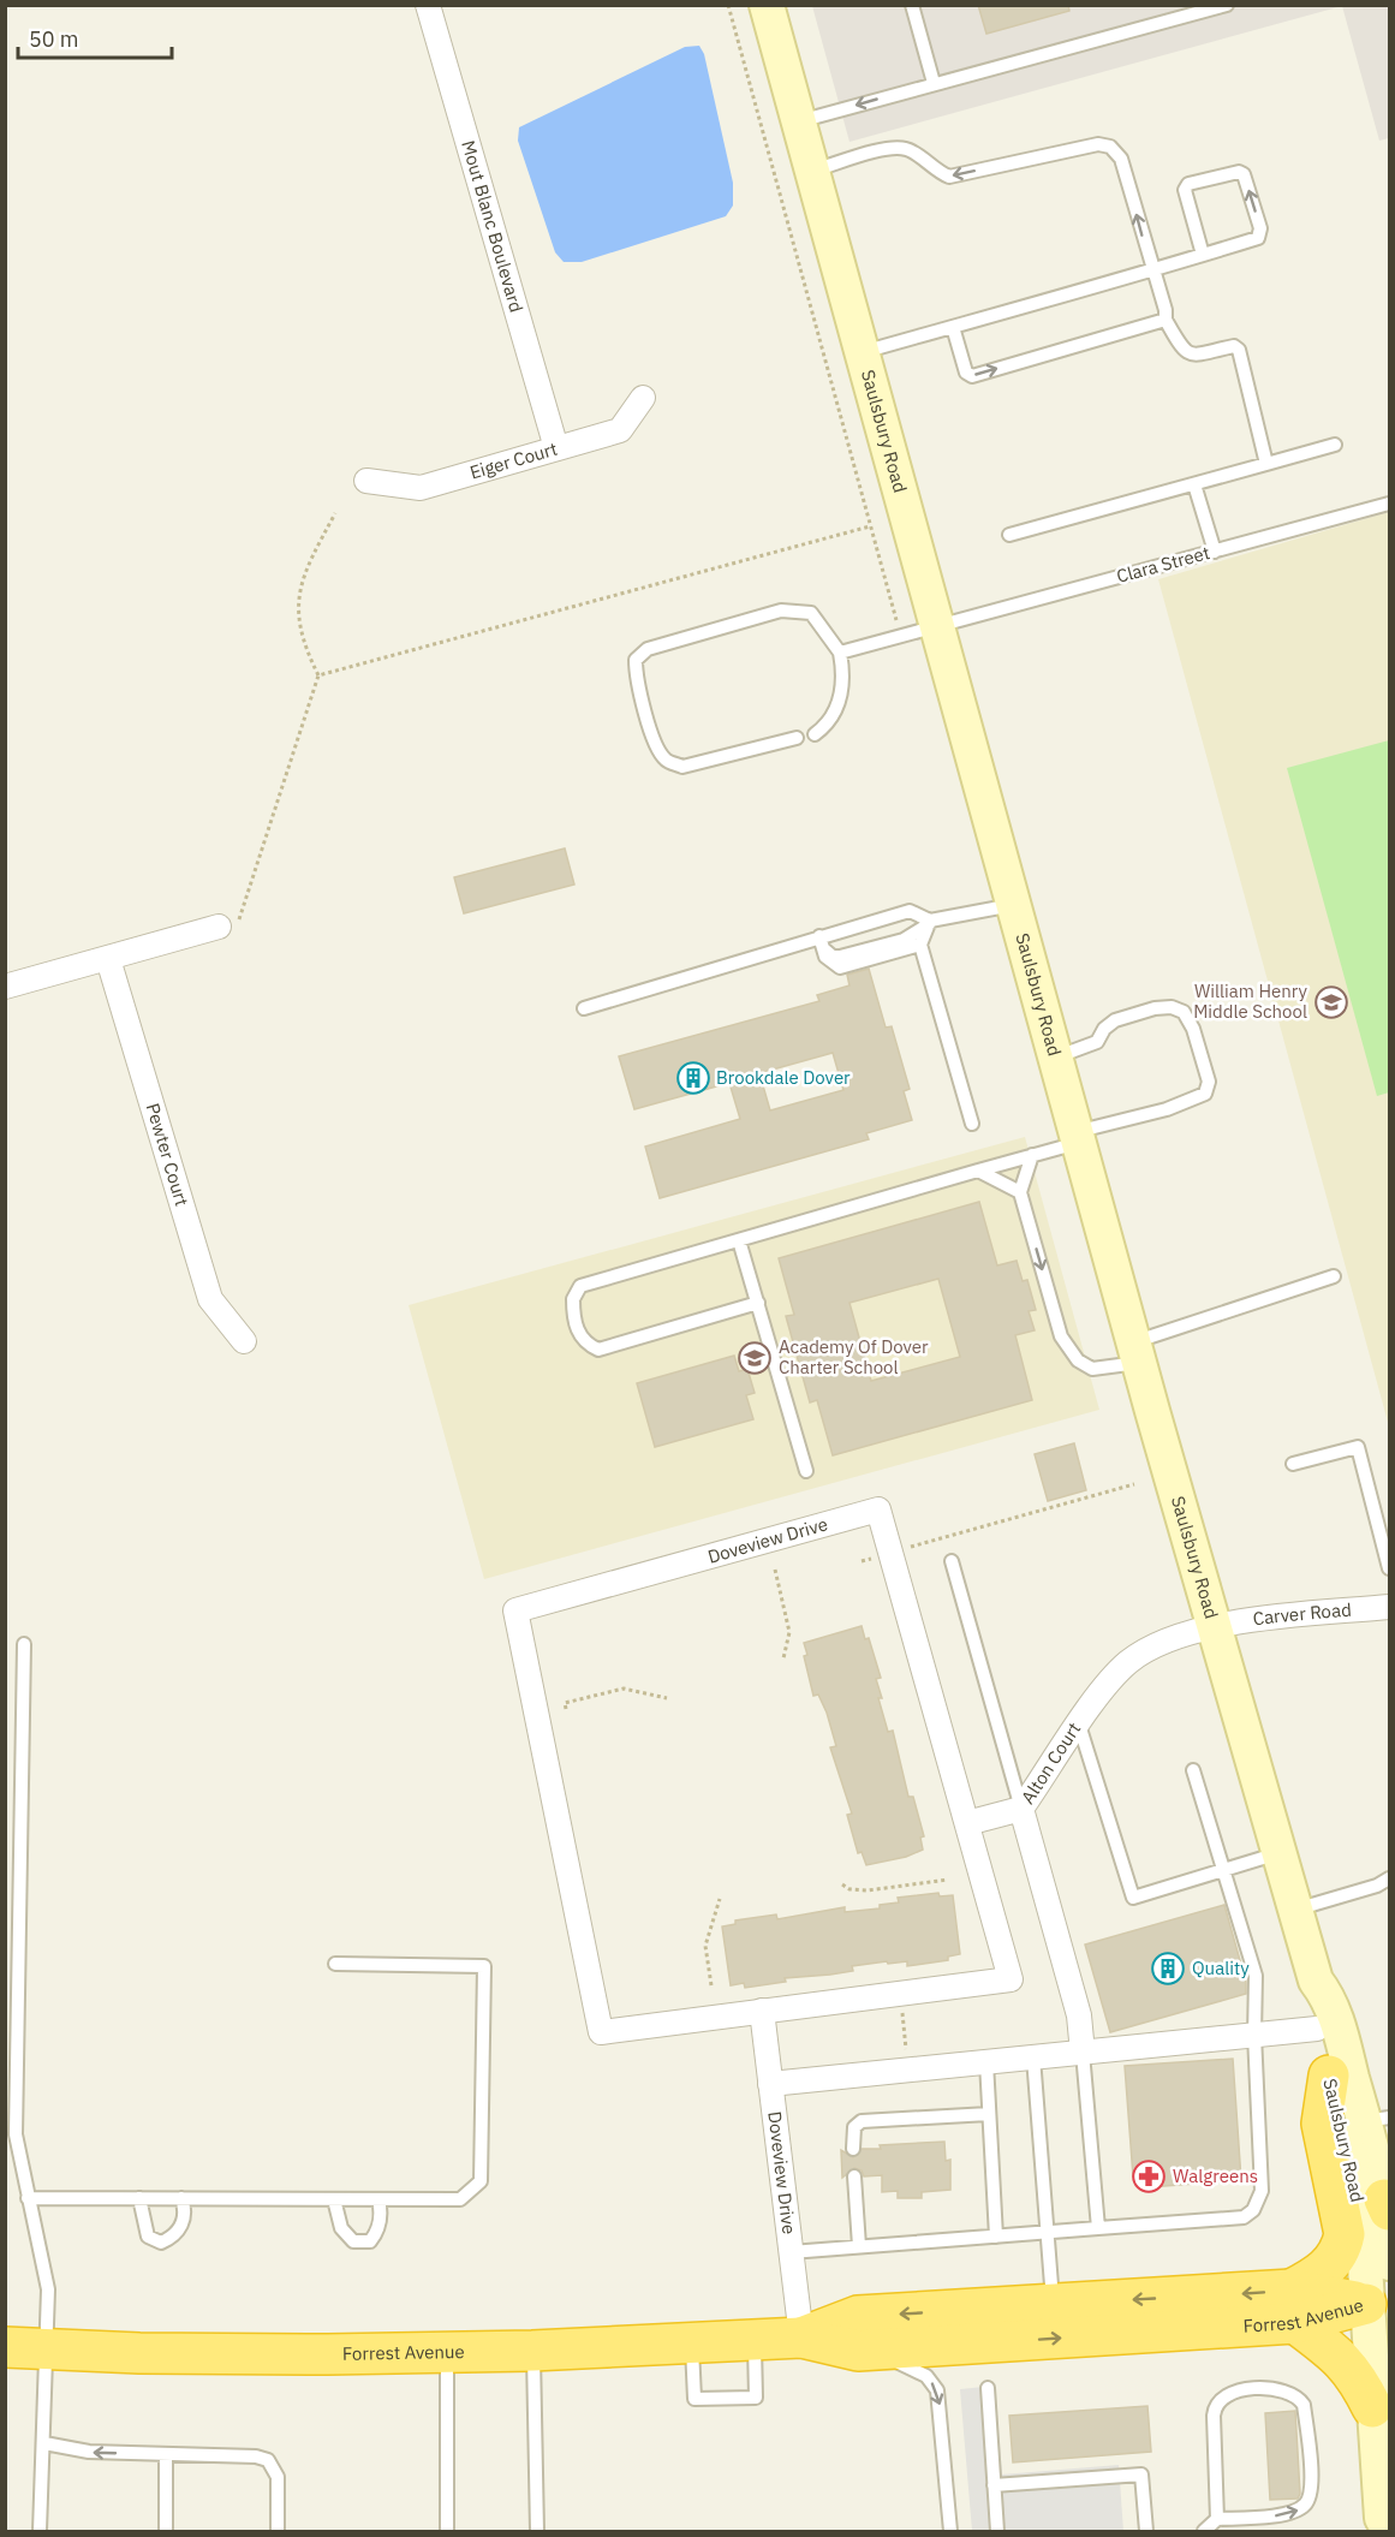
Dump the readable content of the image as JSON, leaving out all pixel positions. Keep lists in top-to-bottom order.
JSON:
{
  "streets": {
    "highway": ["Forrest Avenue"],
    "main road": ["Saulsbury Road"],
    "street": [
      "Mout Blanc Boulevard",
      "Eiger Court",
      "Pewter Court",
      "Doveview Drive",
      "Carver Road",
      "Alton Court"
    ],
    "lane": ["Clara Street"]
  },
  "crossings": [
    ["Mout Blanc Boulevard", "Eiger Court"],
    ["Saulsbury Road", "Clara Street"],
    ["Saulsbury Road", "Carver Road"],
    ["Saulsbury Road", "Alton Court"],
    ["Saulsbury Road", "Forrest Avenue"],
    ["Doveview Drive", "Forrest Avenue"],
    ["Carver Road", "Alton Court"]
  ],
  "places": {
    "school or university": ["William Henry Middle School", "Academy Of Dover Charter School"],
    "building": ["Brookdale Dover", "Quality"],
    "pharmacy": ["Walgreens"]
  },
  "scale_bar": "50 m"
}
